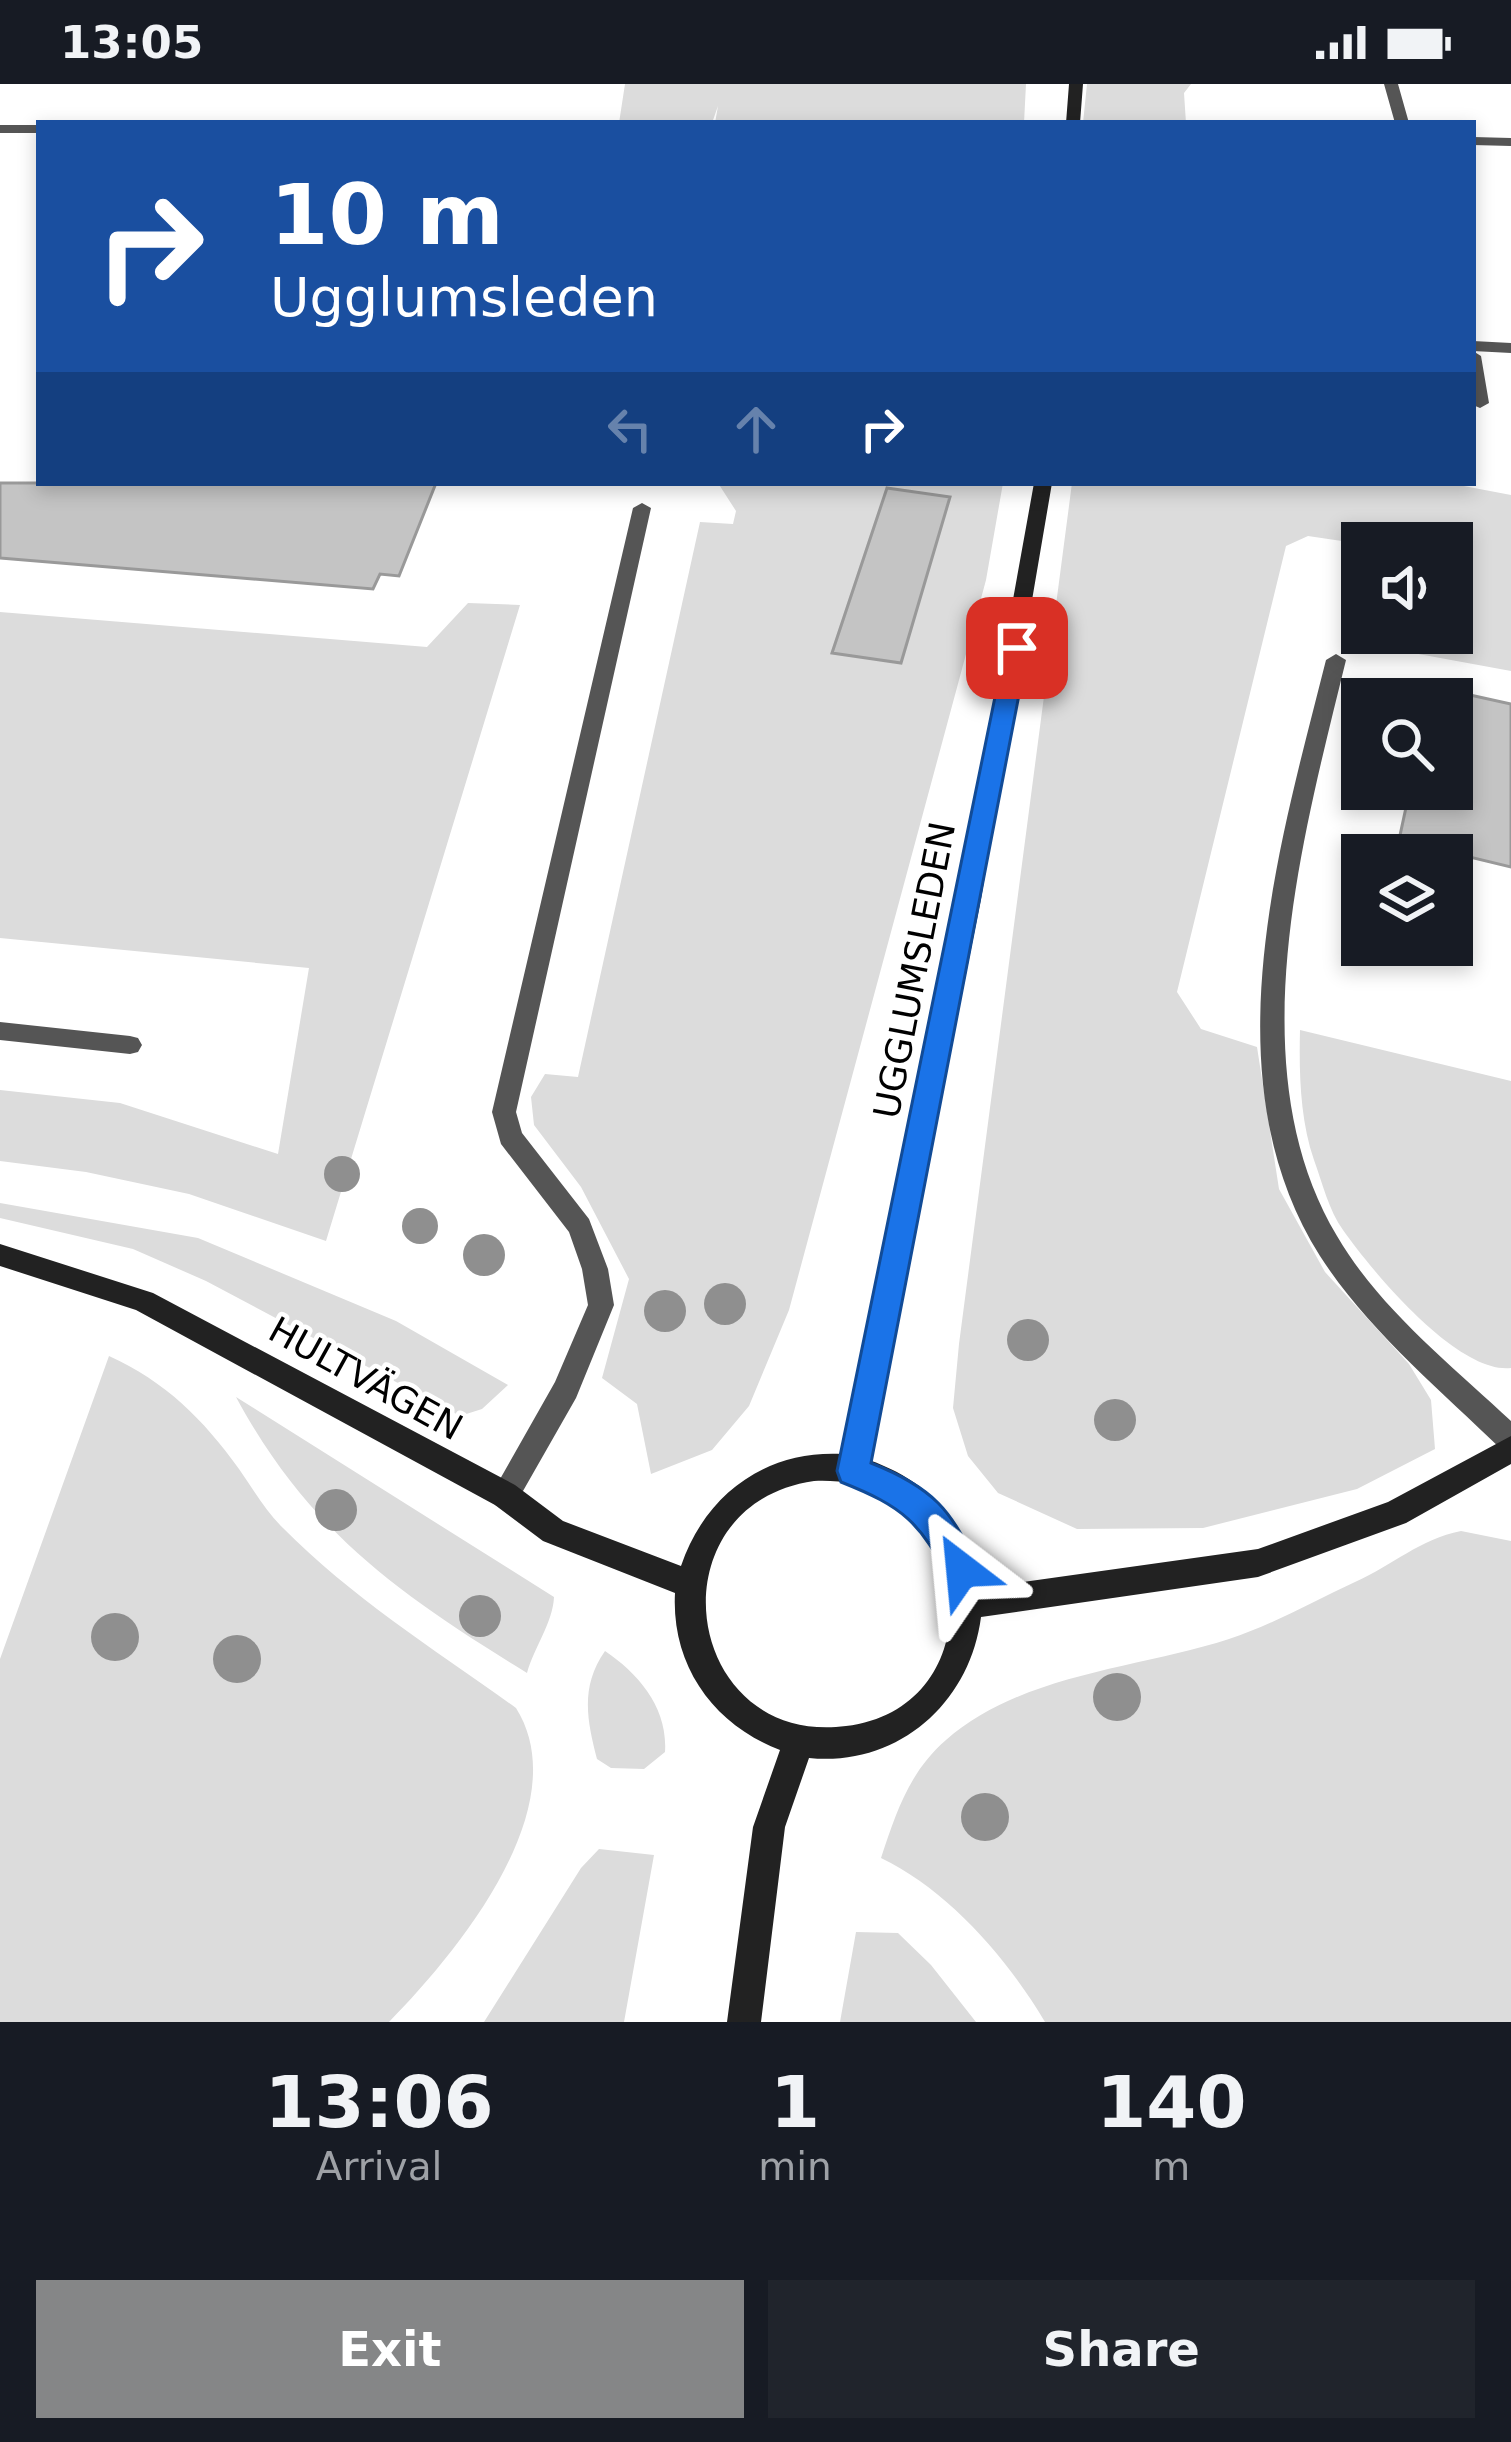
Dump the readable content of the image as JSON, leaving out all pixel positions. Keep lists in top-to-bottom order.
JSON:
{
  "streets": {
    "street": ["UGGLUMSLEDEN", "HULTVÄGEN"]
  },
  "crossings": [
    ["UGGLUMSLEDEN", "HULTVÄGEN"]
  ],
  "page": {
    "status": "13:05",
    "turn": ["10 m", "Ugglumsleden"],
    "eta": [
      "13:06",
      "Arrival",
      "1",
      "min",
      "140",
      "m"
    ],
    "buttons": ["Exit", "Share"]
  }
}
